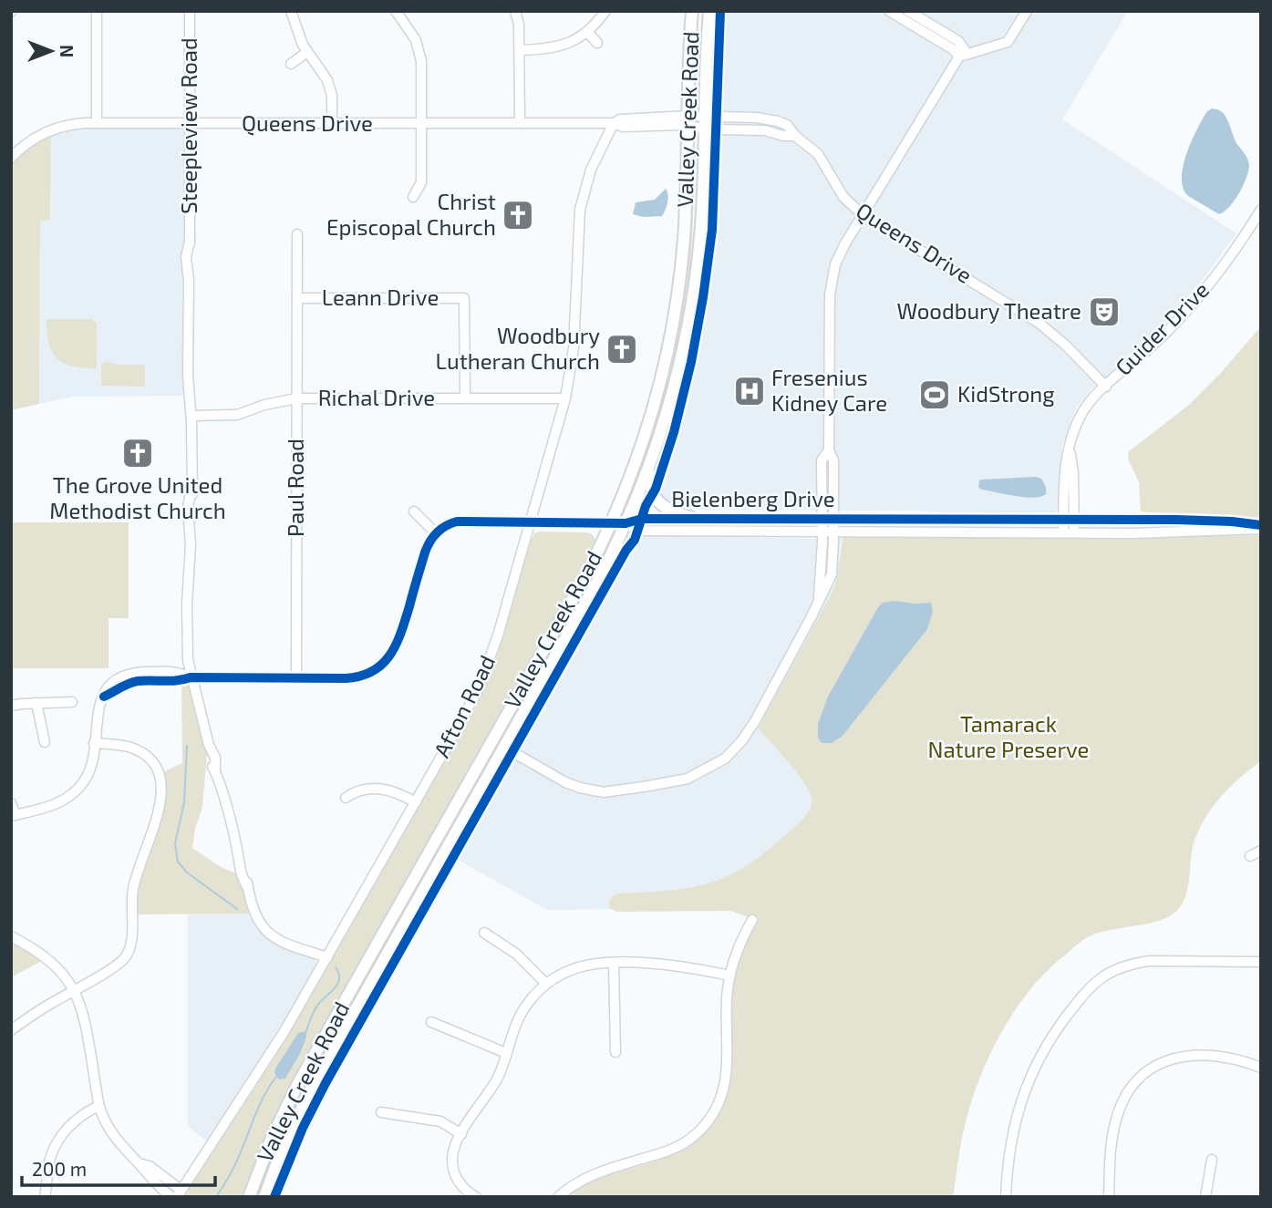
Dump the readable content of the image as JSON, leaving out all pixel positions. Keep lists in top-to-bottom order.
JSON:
{
  "streets": {
    "main road": ["Valley Creek Road"],
    "street": [
      "Queens Drive",
      "Steepleview Road",
      "Leann Drive",
      "Guider Drive",
      "Richal Drive",
      "Paul Road",
      "Bielenberg Drive",
      "Afton Road"
    ]
  },
  "crossings": [
    ["Valley Creek Road", "Queens Drive"],
    ["Valley Creek Road", "Bielenberg Drive"],
    ["Queens Drive", "Steepleview Road"],
    ["Queens Drive", "Guider Drive"],
    ["Queens Drive", "Afton Road"],
    ["Steepleview Road", "Richal Drive"],
    ["Steepleview Road", "Afton Road"],
    ["Leann Drive", "Richal Drive"],
    ["Leann Drive", "Paul Road"],
    ["Guider Drive", "Bielenberg Drive"],
    ["Richal Drive", "Paul Road"],
    ["Richal Drive", "Afton Road"],
    ["Bielenberg Drive", "Afton Road"]
  ],
  "parks": ["Tamarack Nature Preserve"],
  "places": {
    "church": ["Christ Episcopal Church", "Woodbury Lutheran Church", "The Grove United Methodist Church"],
    "theatre": ["Woodbury Theatre"],
    "hospital": ["Fresenius Kidney Care"],
    "sports": ["KidStrong"]
  },
  "scale_bar": "200 m",
  "north": "right"
}
